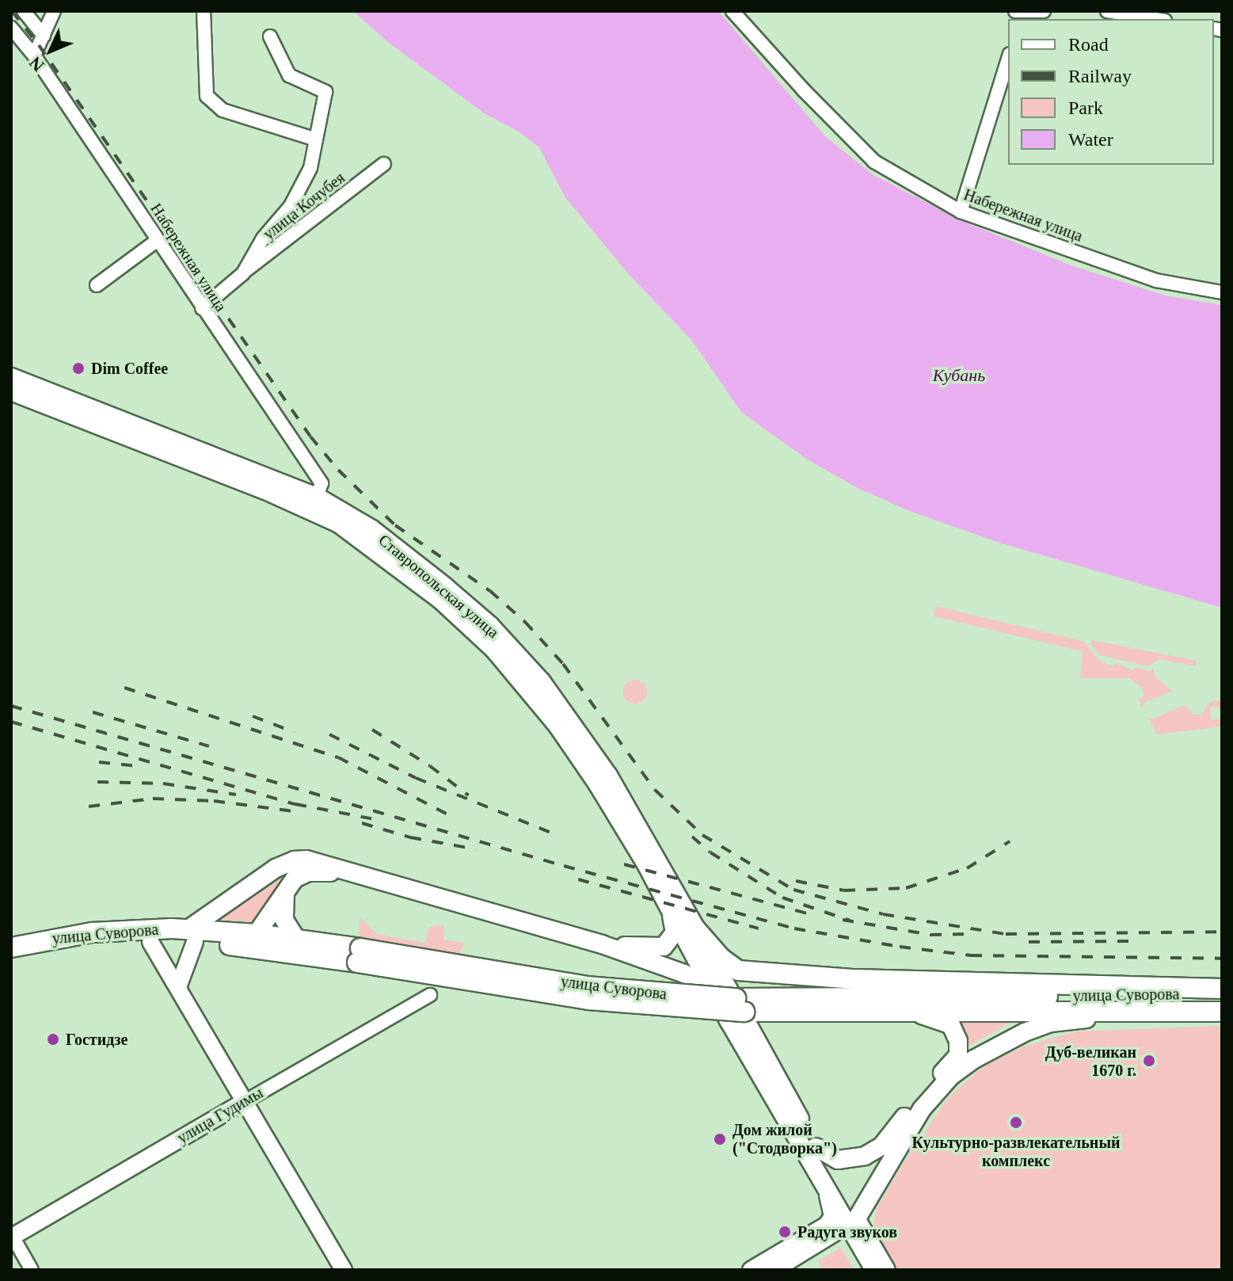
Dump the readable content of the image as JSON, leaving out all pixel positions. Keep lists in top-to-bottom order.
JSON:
{
  "streets": {
    "main road": ["Ставропольская улица", "улица Суворова"],
    "street": ["улица Кочубея", "Набережная улица", "улица Гудимы"]
  },
  "crossings": [
    ["улица Кочубея", "Набережная улица"],
    ["Набережная улица", "Ставропольская улица"],
    ["Ставропольская улица", "улица Суворова"]
  ],
  "water": ["Кубань"],
  "places": [
    "Dim Coffee",
    "Гостидзе",
    "Дуб-великан 1670 г.",
    "Культурно-развлекательный комплекс",
    "Дом жилой (\"Стодворка\")",
    "Радуга звуков"
  ],
  "legend": [
    "Road",
    "Railway",
    "Park",
    "Water"
  ],
  "north": "bottom left"
}
